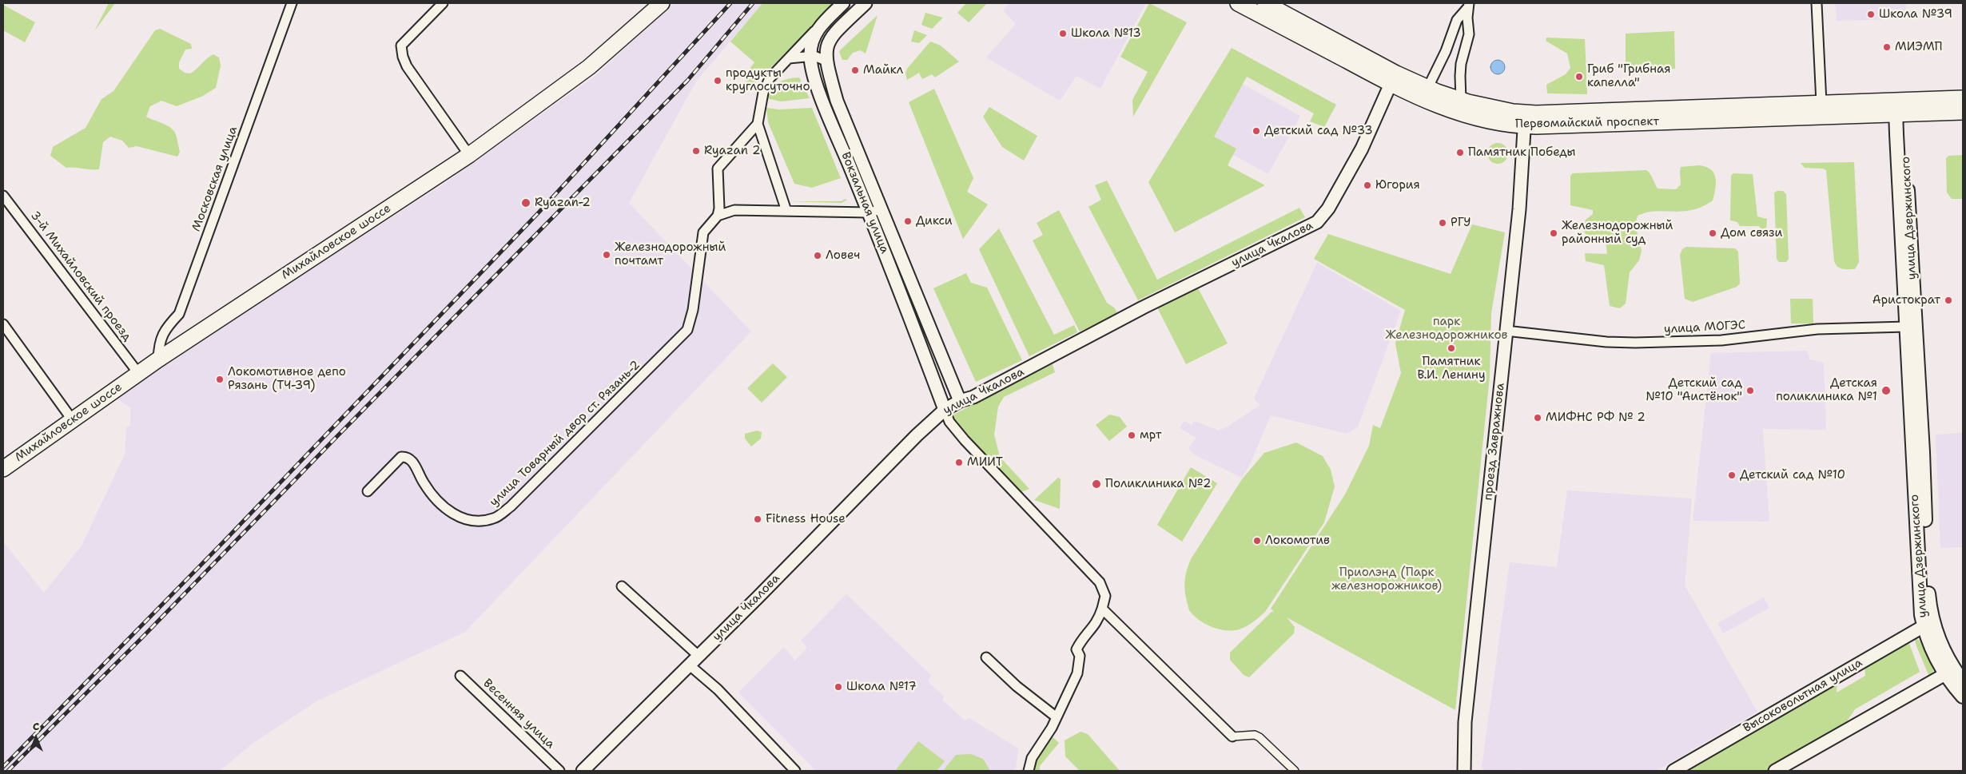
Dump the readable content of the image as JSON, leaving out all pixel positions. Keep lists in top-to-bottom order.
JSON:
{
  "streets": {
    "main road": ["Первомайский проспект", "улица Дзержинского", "Михайловское шоссе"],
    "street": [
      "Московская улица",
      "Вокзальная улица",
      "улица Чкалова",
      "3-й Михайловский проезд",
      "улица МОГЭС",
      "улица Товарный двор ст. Рязань-2",
      "проезд Завражнова",
      "Высоковольтная улица",
      "Весенняя улица"
    ]
  },
  "crossings": [
    ["Первомайский проспект", "улица Дзержинского"],
    ["Первомайский проспект", "улица Чкалова"],
    ["Первомайский проспект", "проезд Завражнова"],
    ["Московская улица", "Михайловское шоссе"],
    ["Вокзальная улица", "улица Чкалова"],
    ["улица Дзержинского", "улица МОГЭС"],
    ["улица Дзержинского", "Высоковольтная улица"],
    ["Михайловское шоссе", "3-й Михайловский проезд"],
    ["улица МОГЭС", "проезд Завражнова"]
  ],
  "parks": ["парк Железнодорожников", "Приолэнд (Парк железнорожников)"],
  "places": [
    "Школа №39",
    "Школа №13",
    "МИЭМП",
    "Майкл",
    "Гриб \"Грибная капелла\"",
    "продукты круглосуточно",
    "Детский сад №33",
    "Ryazan 2",
    "Памятник Победы",
    "Югория",
    "Ryazan-2",
    "Дикси",
    "РГУ",
    "Железнодорожный районный суд",
    "Дом связи",
    "Железнодорожный почтамт",
    "Ловеч",
    "Аристократ",
    "Памятник В.И. Ленину",
    "Локомотивное депо Рязань (ТЧ-39)",
    "Детский сад №10 \"Аистёнок\"",
    "Детская поликлиника №1",
    "МИФНС РФ № 2",
    "мрт",
    "МИИТ",
    "Детский сад №10",
    "Поликлиника №2",
    "Fitness House",
    "Локомотив",
    "Школа №17"
  ],
  "north": "top"
}
